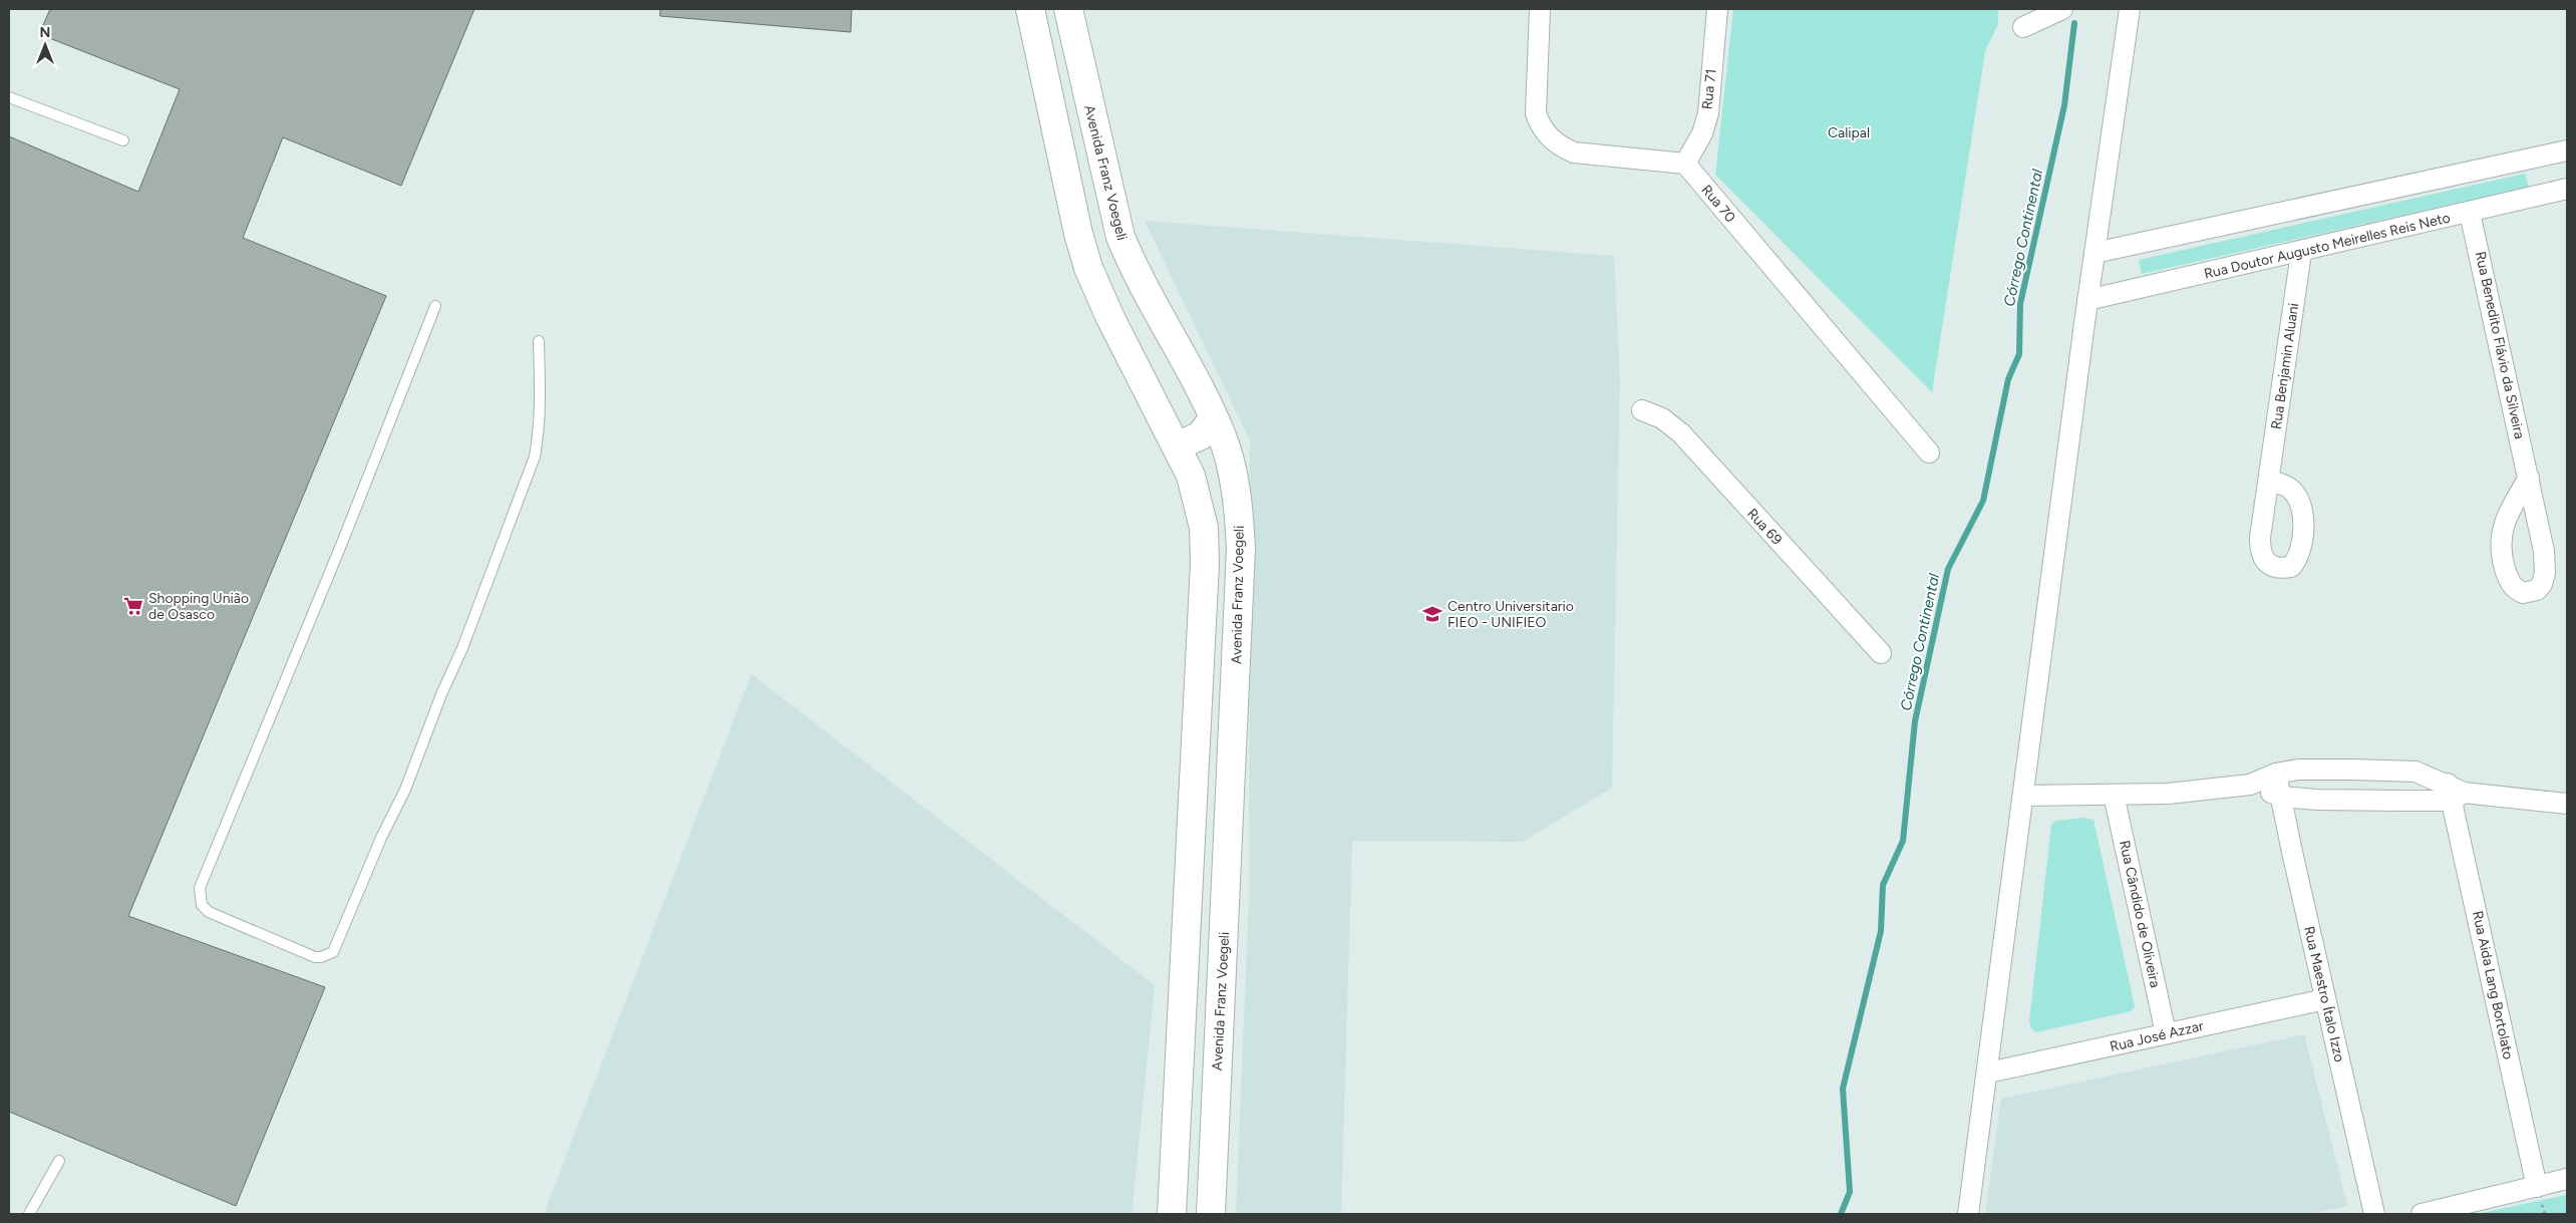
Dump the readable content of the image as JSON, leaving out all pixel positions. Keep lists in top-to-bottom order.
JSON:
{
  "streets": {
    "main road": ["Avenida Franz Voegeli"],
    "street": [
      "Rua 71",
      "Rua 70",
      "Rua Doutor Augusto Meirelles Reis Neto",
      "Rua Benedito Flávio da Silveira",
      "Rua Benjamin Aluani",
      "Rua 69",
      "Rua Cândido de Oliveira",
      "Rua Aida Lang Bortolato",
      "Rua Maestro Ítalo Izzo",
      "Rua José Azzar"
    ]
  },
  "crossings": [
    ["Rua 71", "Rua 70"],
    ["Rua Doutor Augusto Meirelles Reis Neto", "Rua Benedito Flávio da Silveira"],
    ["Rua Doutor Augusto Meirelles Reis Neto", "Rua Benjamin Aluani"],
    ["Rua Cândido de Oliveira", "Rua José Azzar"],
    ["Rua Maestro Ítalo Izzo", "Rua José Azzar"]
  ],
  "water": ["Córrego Continental"],
  "parks": ["Calipal"],
  "places": {
    "supermarket": ["Shopping União de Osasco"],
    "school or university": ["Centro Universitario FIEO - UNIFIEO"]
  },
  "north": "top"
}
